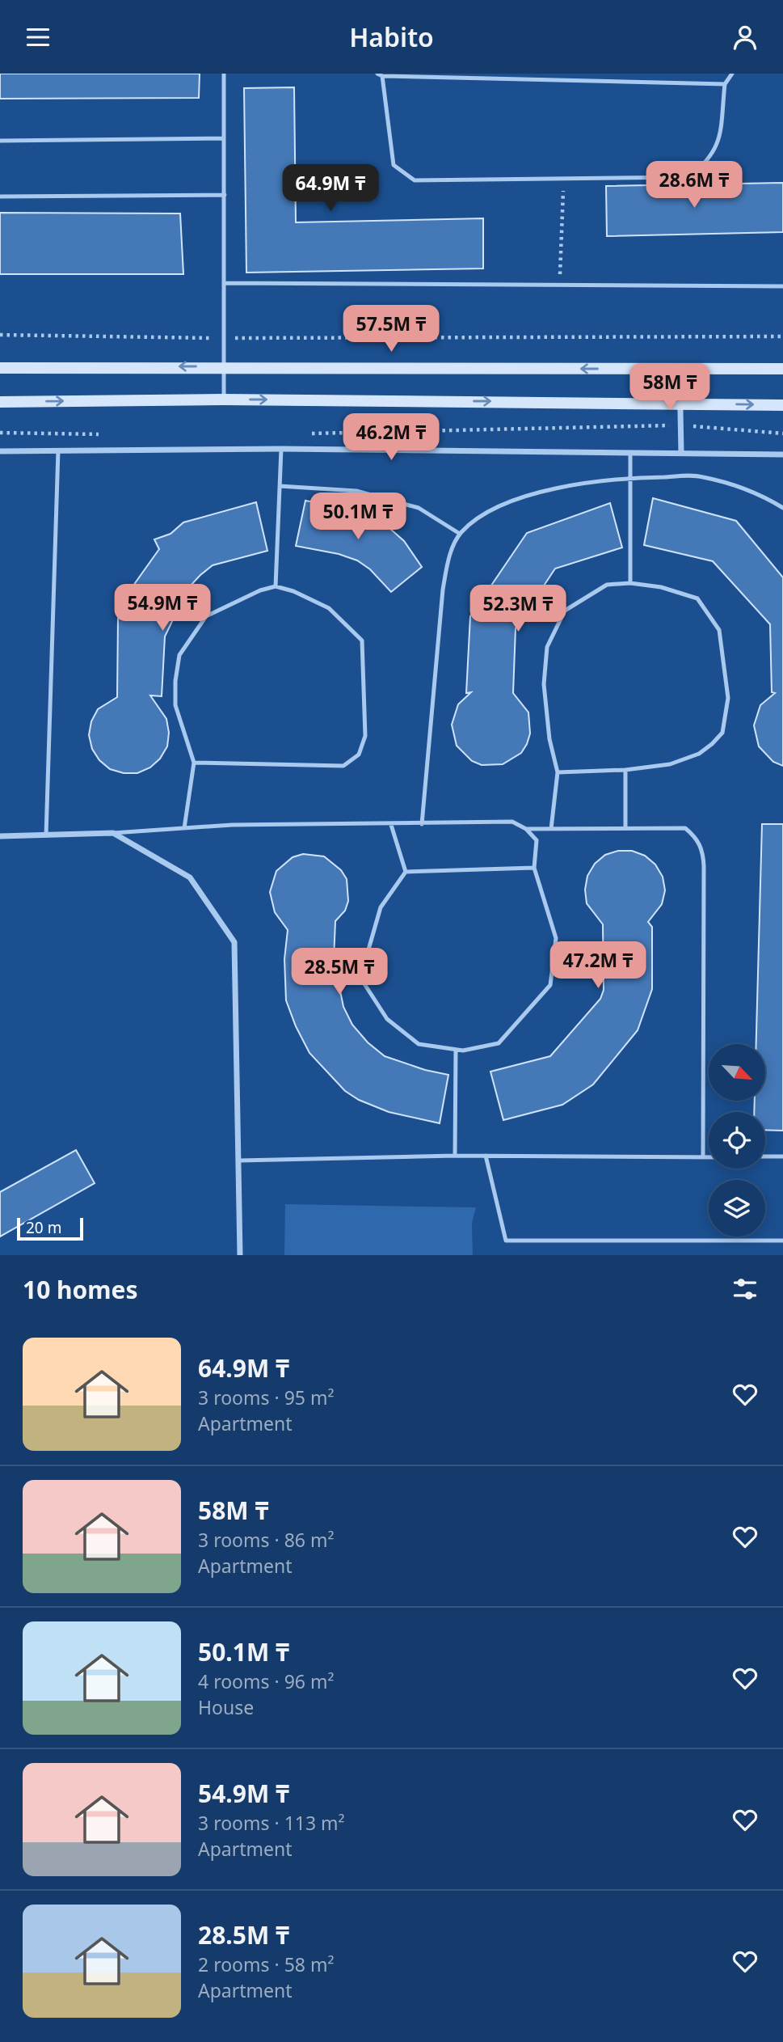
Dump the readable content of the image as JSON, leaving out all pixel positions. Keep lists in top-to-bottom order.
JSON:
{
  "scale_bar": "20 m",
  "north": "bottom right",
  "page": {
    "header": "Habito",
    "price": [
      "28.6M ₸",
      "64.9M ₸",
      "57.5M ₸",
      "58M ₸",
      "46.2M ₸",
      "50.1M ₸",
      "54.9M ₸",
      "52.3M ₸",
      "47.2M ₸",
      "28.5M ₸"
    ],
    "scale": "20 m",
    "heading": "10 homes",
    "list": [
      {
        "name": "64.9M ₸",
        "note": "3 rooms · 95 m² · Apartment"
      },
      {
        "name": "58M ₸",
        "note": "3 rooms · 86 m² · Apartment"
      },
      {
        "name": "50.1M ₸",
        "note": "4 rooms · 96 m² · House"
      },
      {
        "name": "54.9M ₸",
        "note": "3 rooms · 113 m² · Apartment"
      },
      {
        "name": "28.5M ₸",
        "note": "2 rooms · 58 m² · Apartment"
      }
    ]
  }
}
